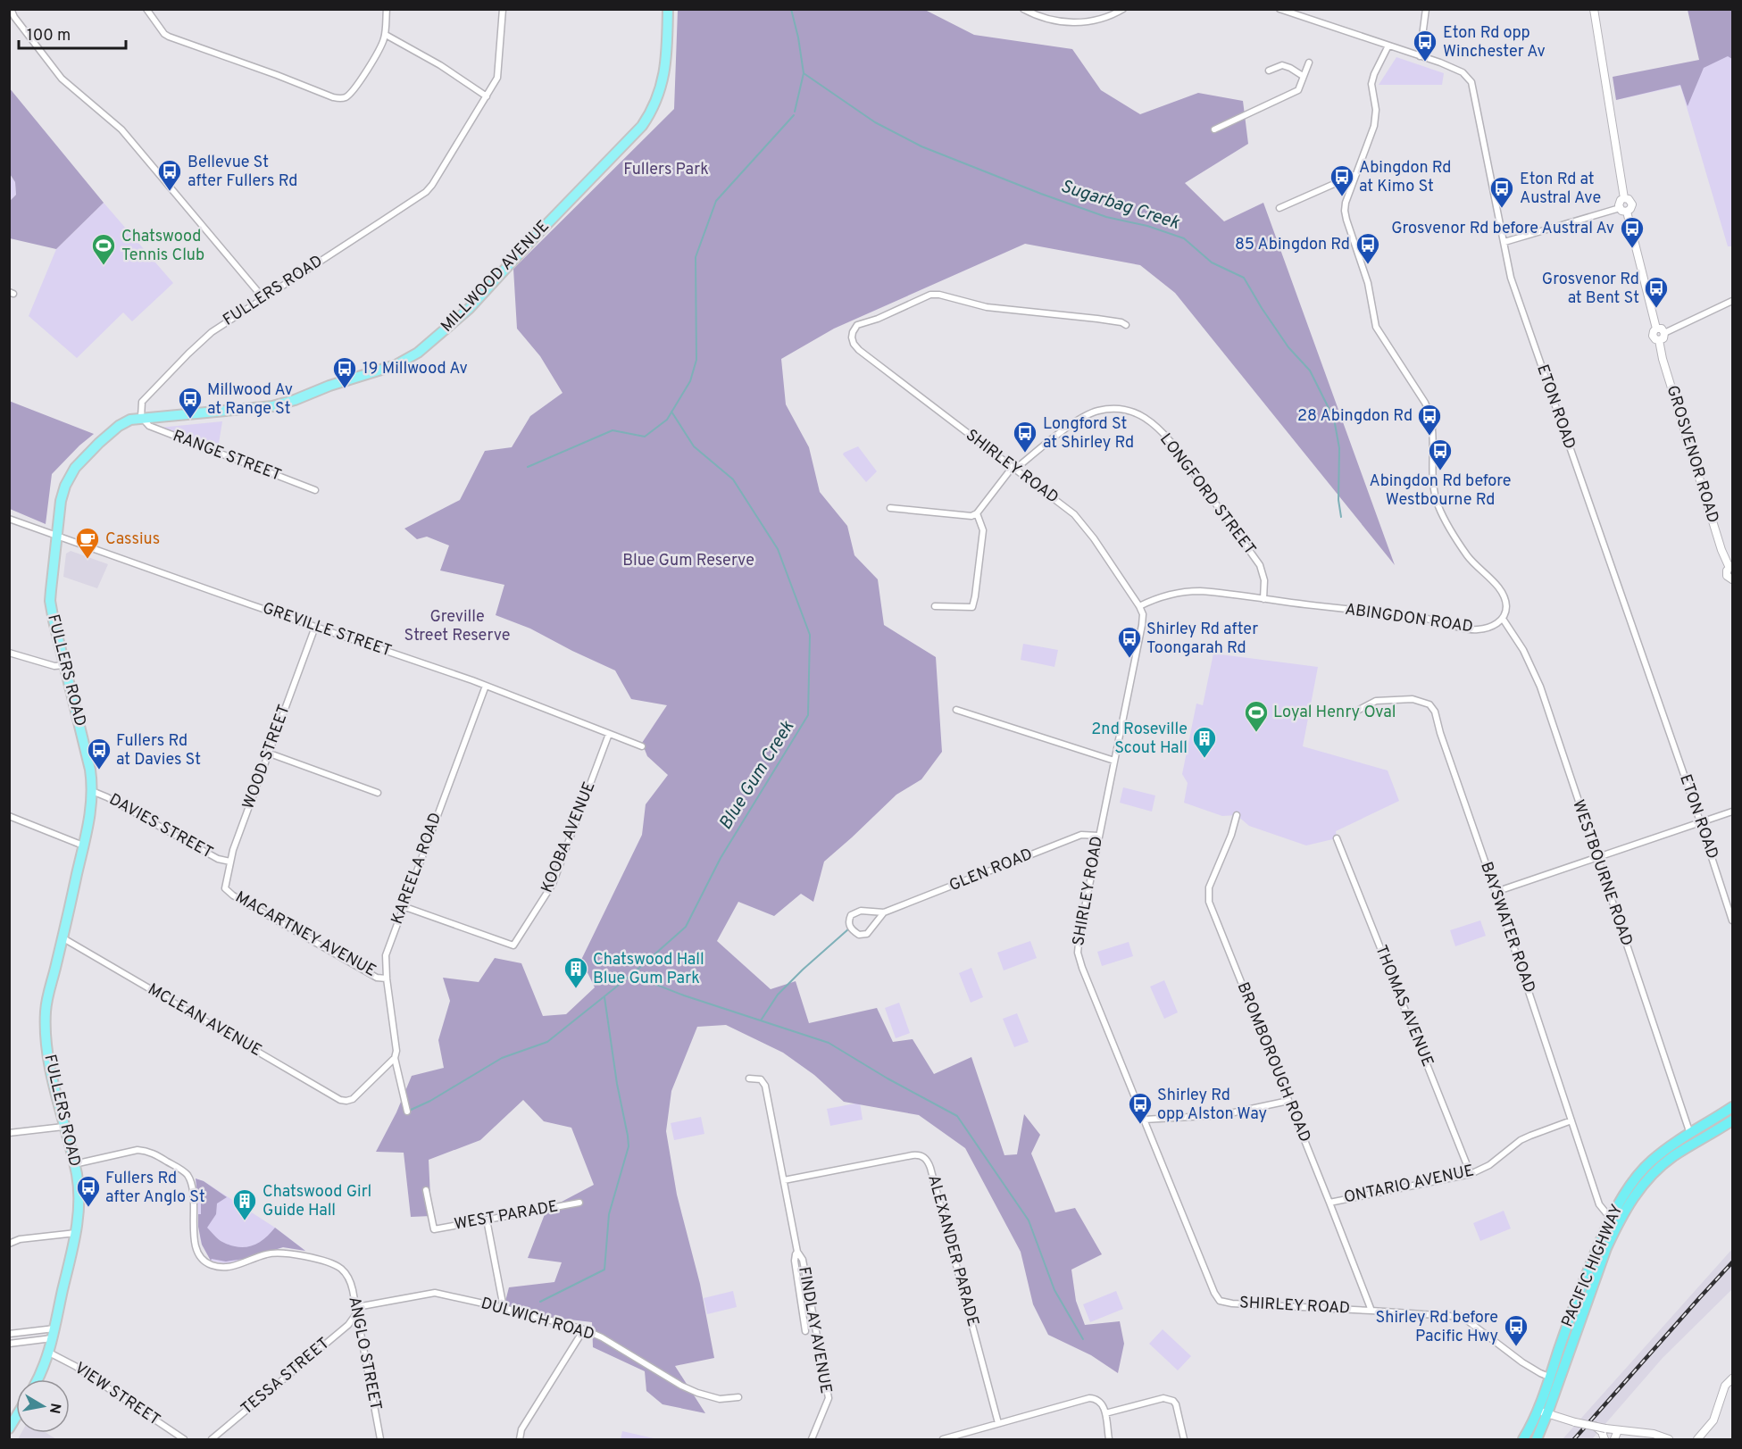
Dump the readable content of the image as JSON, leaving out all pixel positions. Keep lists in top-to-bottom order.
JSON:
{
  "streets": {
    "highway": ["PACIFIC HIGHWAY"],
    "main road": ["MILLWOOD AVENUE", "FULLERS ROAD"],
    "street": [
      "ETON ROAD",
      "GROSVENOR ROAD",
      "RANGE STREET",
      "SHIRLEY ROAD",
      "LONGFORD STREET",
      "ABINGDON ROAD",
      "GREVILLE STREET",
      "WOOD STREET",
      "DAVIES STREET",
      "KOOBA AVENUE",
      "KAREELA ROAD",
      "GLEN ROAD",
      "WESTBOURNE ROAD",
      "BAYSWATER ROAD",
      "MACARTNEY AVENUE",
      "THOMAS AVENUE",
      "MCLEAN AVENUE",
      "BROMBOROUGH ROAD",
      "ONTARIO AVENUE",
      "WEST PARADE",
      "ALEXANDER PARADE",
      "DULWICH ROAD",
      "FINDLAY AVENUE",
      "ANGLO STREET",
      "TESSA STREET",
      "VIEW STREET"
    ]
  },
  "crossings": [
    ["MILLWOOD AVENUE", "FULLERS ROAD"],
    ["MILLWOOD AVENUE", "RANGE STREET"],
    ["FULLERS ROAD", "RANGE STREET"],
    ["FULLERS ROAD", "GREVILLE STREET"],
    ["FULLERS ROAD", "DAVIES STREET"],
    ["FULLERS ROAD", "MCLEAN AVENUE"],
    ["FULLERS ROAD", "ANGLO STREET"],
    ["FULLERS ROAD", "VIEW STREET"],
    ["SHIRLEY ROAD", "LONGFORD STREET"],
    ["SHIRLEY ROAD", "ABINGDON ROAD"],
    ["SHIRLEY ROAD", "GLEN ROAD"],
    ["SHIRLEY ROAD", "BROMBOROUGH ROAD"],
    ["SHIRLEY ROAD", "PACIFIC HIGHWAY"],
    ["LONGFORD STREET", "ABINGDON ROAD"],
    ["ABINGDON ROAD", "WESTBOURNE ROAD"],
    ["GREVILLE STREET", "WOOD STREET"],
    ["GREVILLE STREET", "KOOBA AVENUE"],
    ["GREVILLE STREET", "KAREELA ROAD"],
    ["WOOD STREET", "DAVIES STREET"],
    ["WOOD STREET", "MACARTNEY AVENUE"],
    ["KOOBA AVENUE", "KAREELA ROAD"],
    ["KAREELA ROAD", "MACARTNEY AVENUE"],
    ["KAREELA ROAD", "MCLEAN AVENUE"],
    ["WESTBOURNE ROAD", "PACIFIC HIGHWAY"],
    ["BAYSWATER ROAD", "ONTARIO AVENUE"],
    ["BAYSWATER ROAD", "PACIFIC HIGHWAY"],
    ["THOMAS AVENUE", "ONTARIO AVENUE"],
    ["BROMBOROUGH ROAD", "ONTARIO AVENUE"],
    ["ALEXANDER PARADE", "FINDLAY AVENUE"],
    ["DULWICH ROAD", "ANGLO STREET"],
    ["DULWICH ROAD", "TESSA STREET"],
    ["ANGLO STREET", "TESSA STREET"]
  ],
  "water": ["Sugarbag Creek", "Blue Gum Creek"],
  "parks": ["Fullers Park", "Blue Gum Reserve", "Greville Street Reserve"],
  "places": {
    "bus stop": [
      "Eton Rd opp Winchester Av",
      "Bellevue St after Fullers Rd",
      "Abingdon Rd at Kimo St",
      "Eton Rd at Austral Ave",
      "Grosvenor Rd before Austral Av",
      "85 Abingdon Rd",
      "Grosvenor Rd at Bent St",
      "19 Millwood Av",
      "Millwood Av at Range St",
      "28 Abingdon Rd",
      "Longford St at Shirley Rd",
      "Abingdon Rd before Westbourne Rd",
      "Shirley Rd after Toongarah Rd",
      "Fullers Rd at Davies St",
      "Shirley Rd opp Alston Way",
      "Fullers Rd after Anglo St",
      "Shirley Rd before Pacific Hwy"
    ],
    "sports": ["Chatswood Tennis Club", "Loyal Henry Oval"],
    "cafe": ["Cassius"],
    "building": ["2nd Roseville Scout Hall", "Chatswood Hall Blue Gum Park", "Chatswood Girl Guide Hall"]
  },
  "scale_bar": "100 m",
  "north": "right"
}
